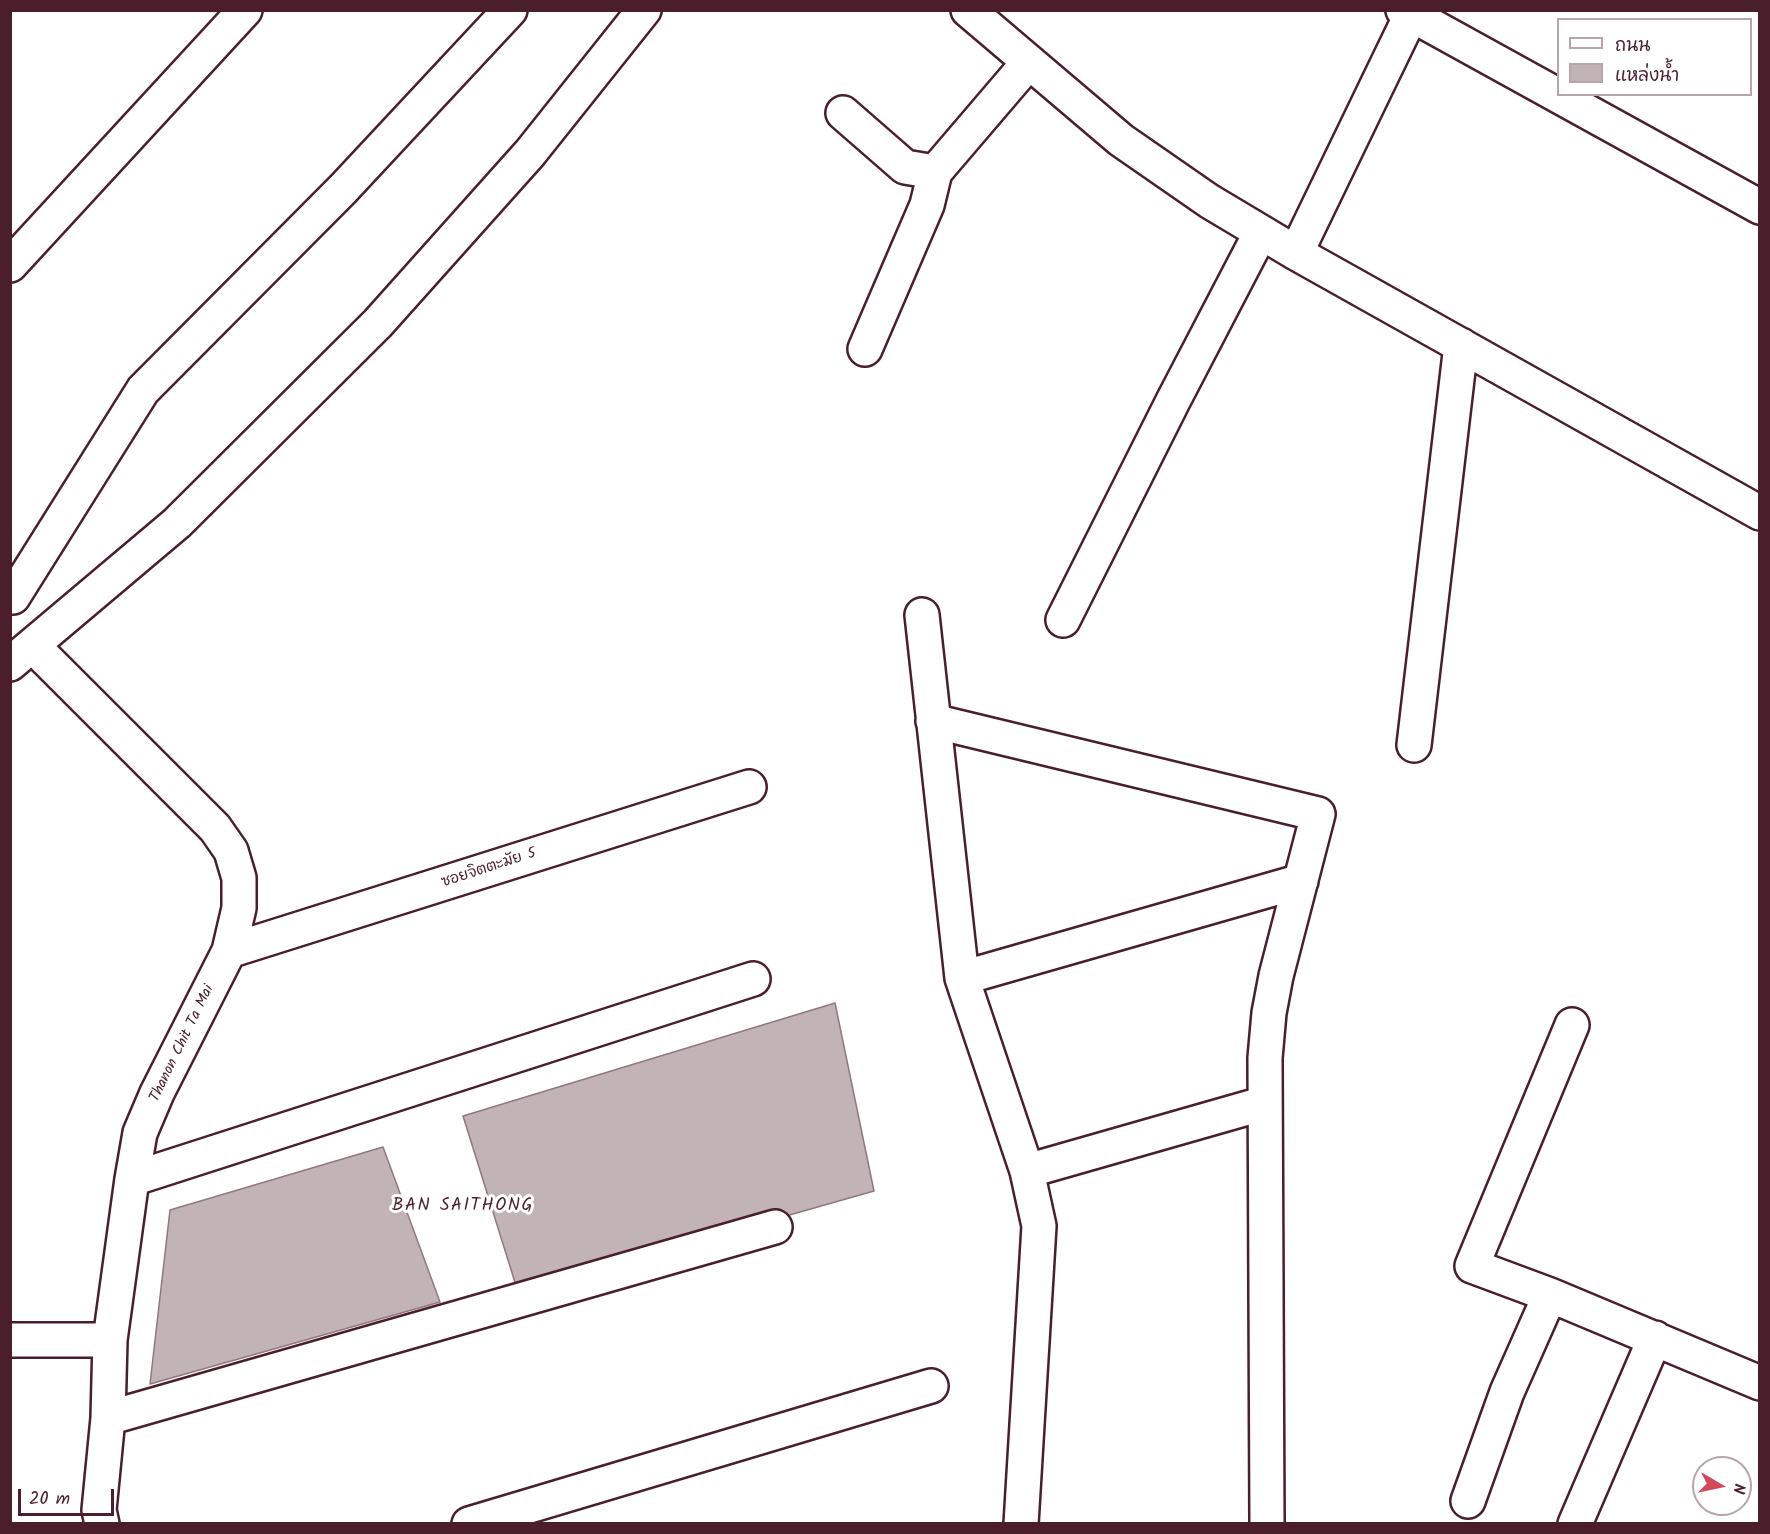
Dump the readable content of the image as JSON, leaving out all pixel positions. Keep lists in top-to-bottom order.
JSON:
{
  "streets": {
    "street": ["ซอยจิตตะมัย 5", "Thanon Chit Ta Mai"]
  },
  "crossings": [
    ["ซอยจิตตะมัย 5", "Thanon Chit Ta Mai"]
  ],
  "districts": ["BAN SAITHONG"],
  "legend": ["ถนน", "แหล่งน้ำ"],
  "scale_bar": "20 m",
  "north": "right"
}
